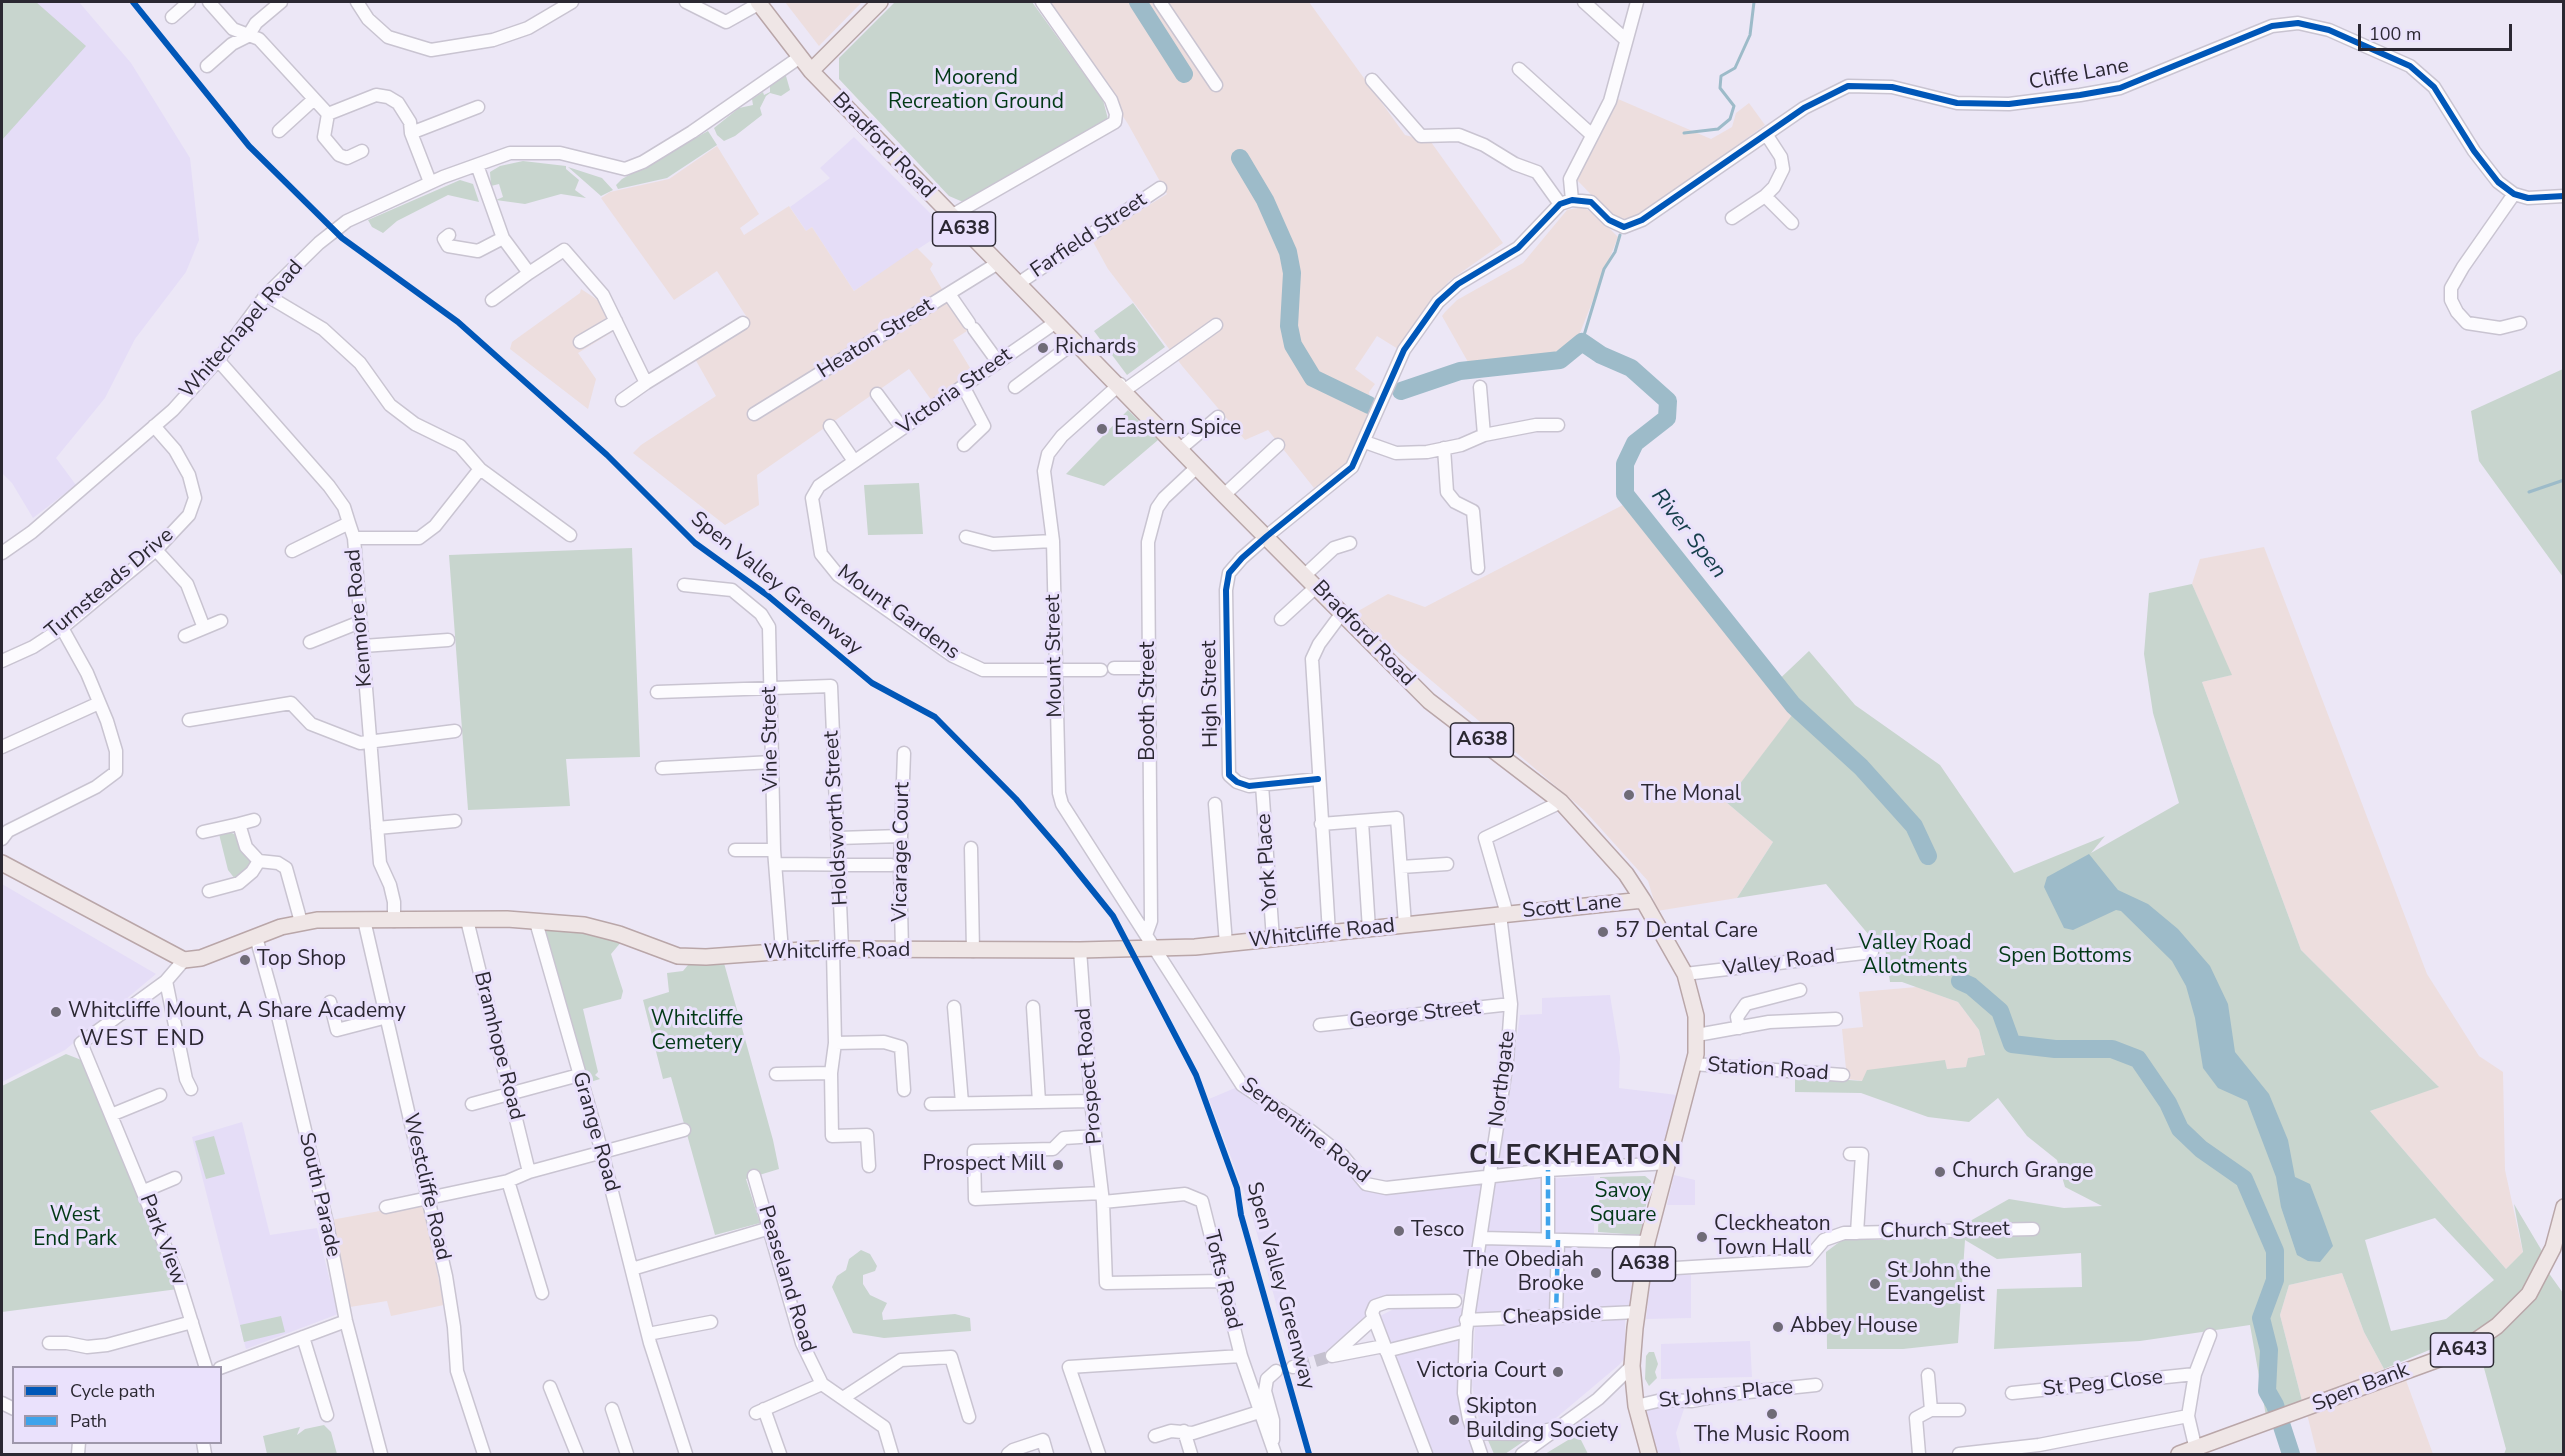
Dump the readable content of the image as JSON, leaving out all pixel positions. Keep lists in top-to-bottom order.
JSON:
{
  "streets": {
    "main road": [
      "Bradford Road",
      "A638",
      "Scott Lane",
      "Whitcliffe Road",
      "A643",
      "Spen Bank"
    ],
    "street": [
      "Cliffe Lane",
      "Farfield Street",
      "Whitechapel Road",
      "Heaton Street",
      "Victoria Street",
      "Turnsteads Drive",
      "Mount Gardens",
      "Kenmore Road",
      "Mount Street",
      "High Street",
      "Booth Street",
      "Vine Street",
      "Holdsworth Street",
      "Vicarage Court",
      "York Place",
      "Valley Road",
      "George Street",
      "Bramhope Road",
      "Station Road",
      "Prospect Road",
      "Northgate",
      "Serpentine Road",
      "Grange Road",
      "Westcliffe Road",
      "South Parade",
      "Church Street",
      "Park View",
      "Peaseland Road",
      "Tofts Road",
      "Cheapside",
      "St Peg Close",
      "St Johns Place"
    ],
    "cycle path": ["Spen Valley Greenway"]
  },
  "crossings": [
    ["Bradford Road", "A638"],
    ["Bradford Road", "Farfield Street"],
    ["Bradford Road", "Whitechapel Road"],
    ["Bradford Road", "Heaton Street"],
    ["Bradford Road", "Victoria Street"],
    ["Bradford Road", "Mount Street"],
    ["Bradford Road", "High Street"],
    ["Bradford Road", "Booth Street"],
    ["Bradford Road", "Scott Lane"],
    ["Bradford Road", "Valley Road"],
    ["Bradford Road", "Station Road"],
    ["Bradford Road", "Northgate"],
    ["Bradford Road", "Serpentine Road"],
    ["Bradford Road", "Church Street"],
    ["Bradford Road", "Cheapside"],
    ["A638", "St Johns Place"],
    ["Whitechapel Road", "Turnsteads Drive"],
    ["Whitechapel Road", "Kenmore Road"],
    ["Victoria Street", "Mount Gardens"],
    ["Mount Gardens", "Mount Street"],
    ["Kenmore Road", "Whitcliffe Road"],
    ["Mount Street", "Booth Street"],
    ["High Street", "York Place"],
    ["Vine Street", "Holdsworth Street"],
    ["Vine Street", "Whitcliffe Road"],
    ["Holdsworth Street", "Whitcliffe Road"],
    ["Vicarage Court", "Whitcliffe Road"],
    ["York Place", "Whitcliffe Road"],
    ["Scott Lane", "Whitcliffe Road"],
    ["Scott Lane", "Northgate"],
    ["Whitcliffe Road", "Bramhope Road"],
    ["Whitcliffe Road", "Prospect Road"],
    ["Whitcliffe Road", "Northgate"],
    ["Whitcliffe Road", "Serpentine Road"],
    ["Whitcliffe Road", "Grange Road"],
    ["Whitcliffe Road", "Westcliffe Road"],
    ["Whitcliffe Road", "South Parade"],
    ["George Street", "Northgate"],
    ["Prospect Road", "Tofts Road"],
    ["Northgate", "Serpentine Road"],
    ["Northgate", "Cheapside"],
    ["A643", "St Peg Close"],
    ["A643", "Spen Bank"],
    ["St Peg Close", "Spen Bank"]
  ],
  "districts": ["WEST END", "CLECKHEATON"],
  "water": ["River Spen"],
  "parks": [
    "Moorend Recreation Ground",
    "Valley Road Allotments",
    "Spen Bottoms",
    "Whitcliffe Cemetery",
    "Savoy Square",
    "West End Park"
  ],
  "places": [
    "Richards",
    "Eastern Spice",
    "The Monal",
    "57 Dental Care",
    "Top Shop",
    "Whitcliffe Mount, A Share Academy",
    "Prospect Mill",
    "Church Grange",
    "Tesco",
    "Cleckheaton Town Hall",
    "The Obediah Brooke",
    "St John the Evangelist",
    "Abbey House",
    "Victoria Court",
    "The Music Room",
    "Skipton Building Society"
  ],
  "legend": ["Cycle path", "Path"],
  "scale_bar": "100 m"
}
